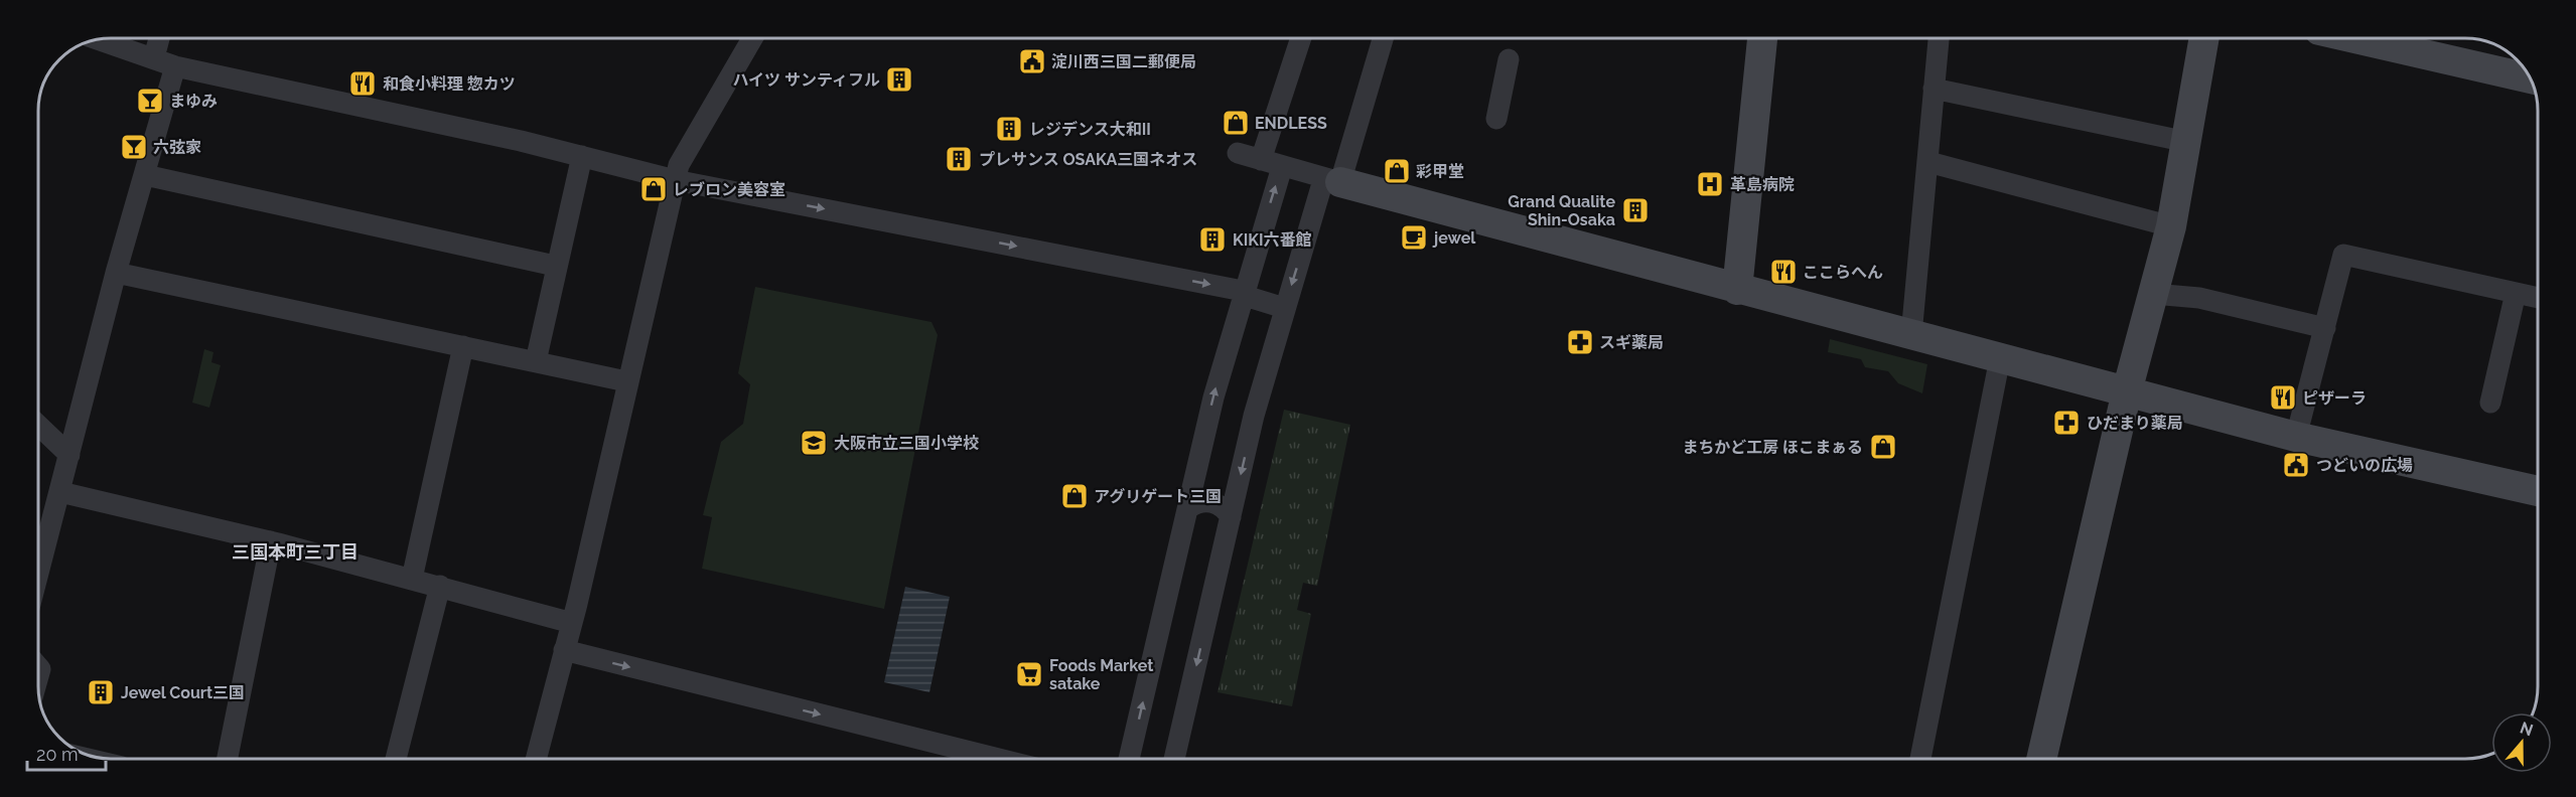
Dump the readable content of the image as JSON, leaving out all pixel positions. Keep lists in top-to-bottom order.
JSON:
{
  "districts": ["三国本町三丁目"],
  "places": {
    "public building": ["淀川西三国二郵便局", "つどいの広場"],
    "building": [
      "ハイツ サンティフル",
      "レジデンス大和II",
      "プレサンス OSAKA三国ネオス",
      "Grand Qualite Shin-Osaka",
      "KIKI六番館",
      "Jewel Court三国"
    ],
    "restaurant": ["和食小料理 惣カツ", "ここらへん", "ピザーラ"],
    "bar": ["まゆみ", "六弦家"],
    "shop": [
      "ENDLESS",
      "彩甲堂",
      "レブロン美容室",
      "まちかど工房 ほこまぁる",
      "アグリゲート三国"
    ],
    "hospital": ["革島病院"],
    "cafe": ["jewel"],
    "pharmacy": ["スギ薬局", "ひだまり薬局"],
    "school or university": ["大阪市立三国小学校"],
    "supermarket": ["Foods Market satake"]
  },
  "scale_bar": "20 m",
  "north": "top"
}
